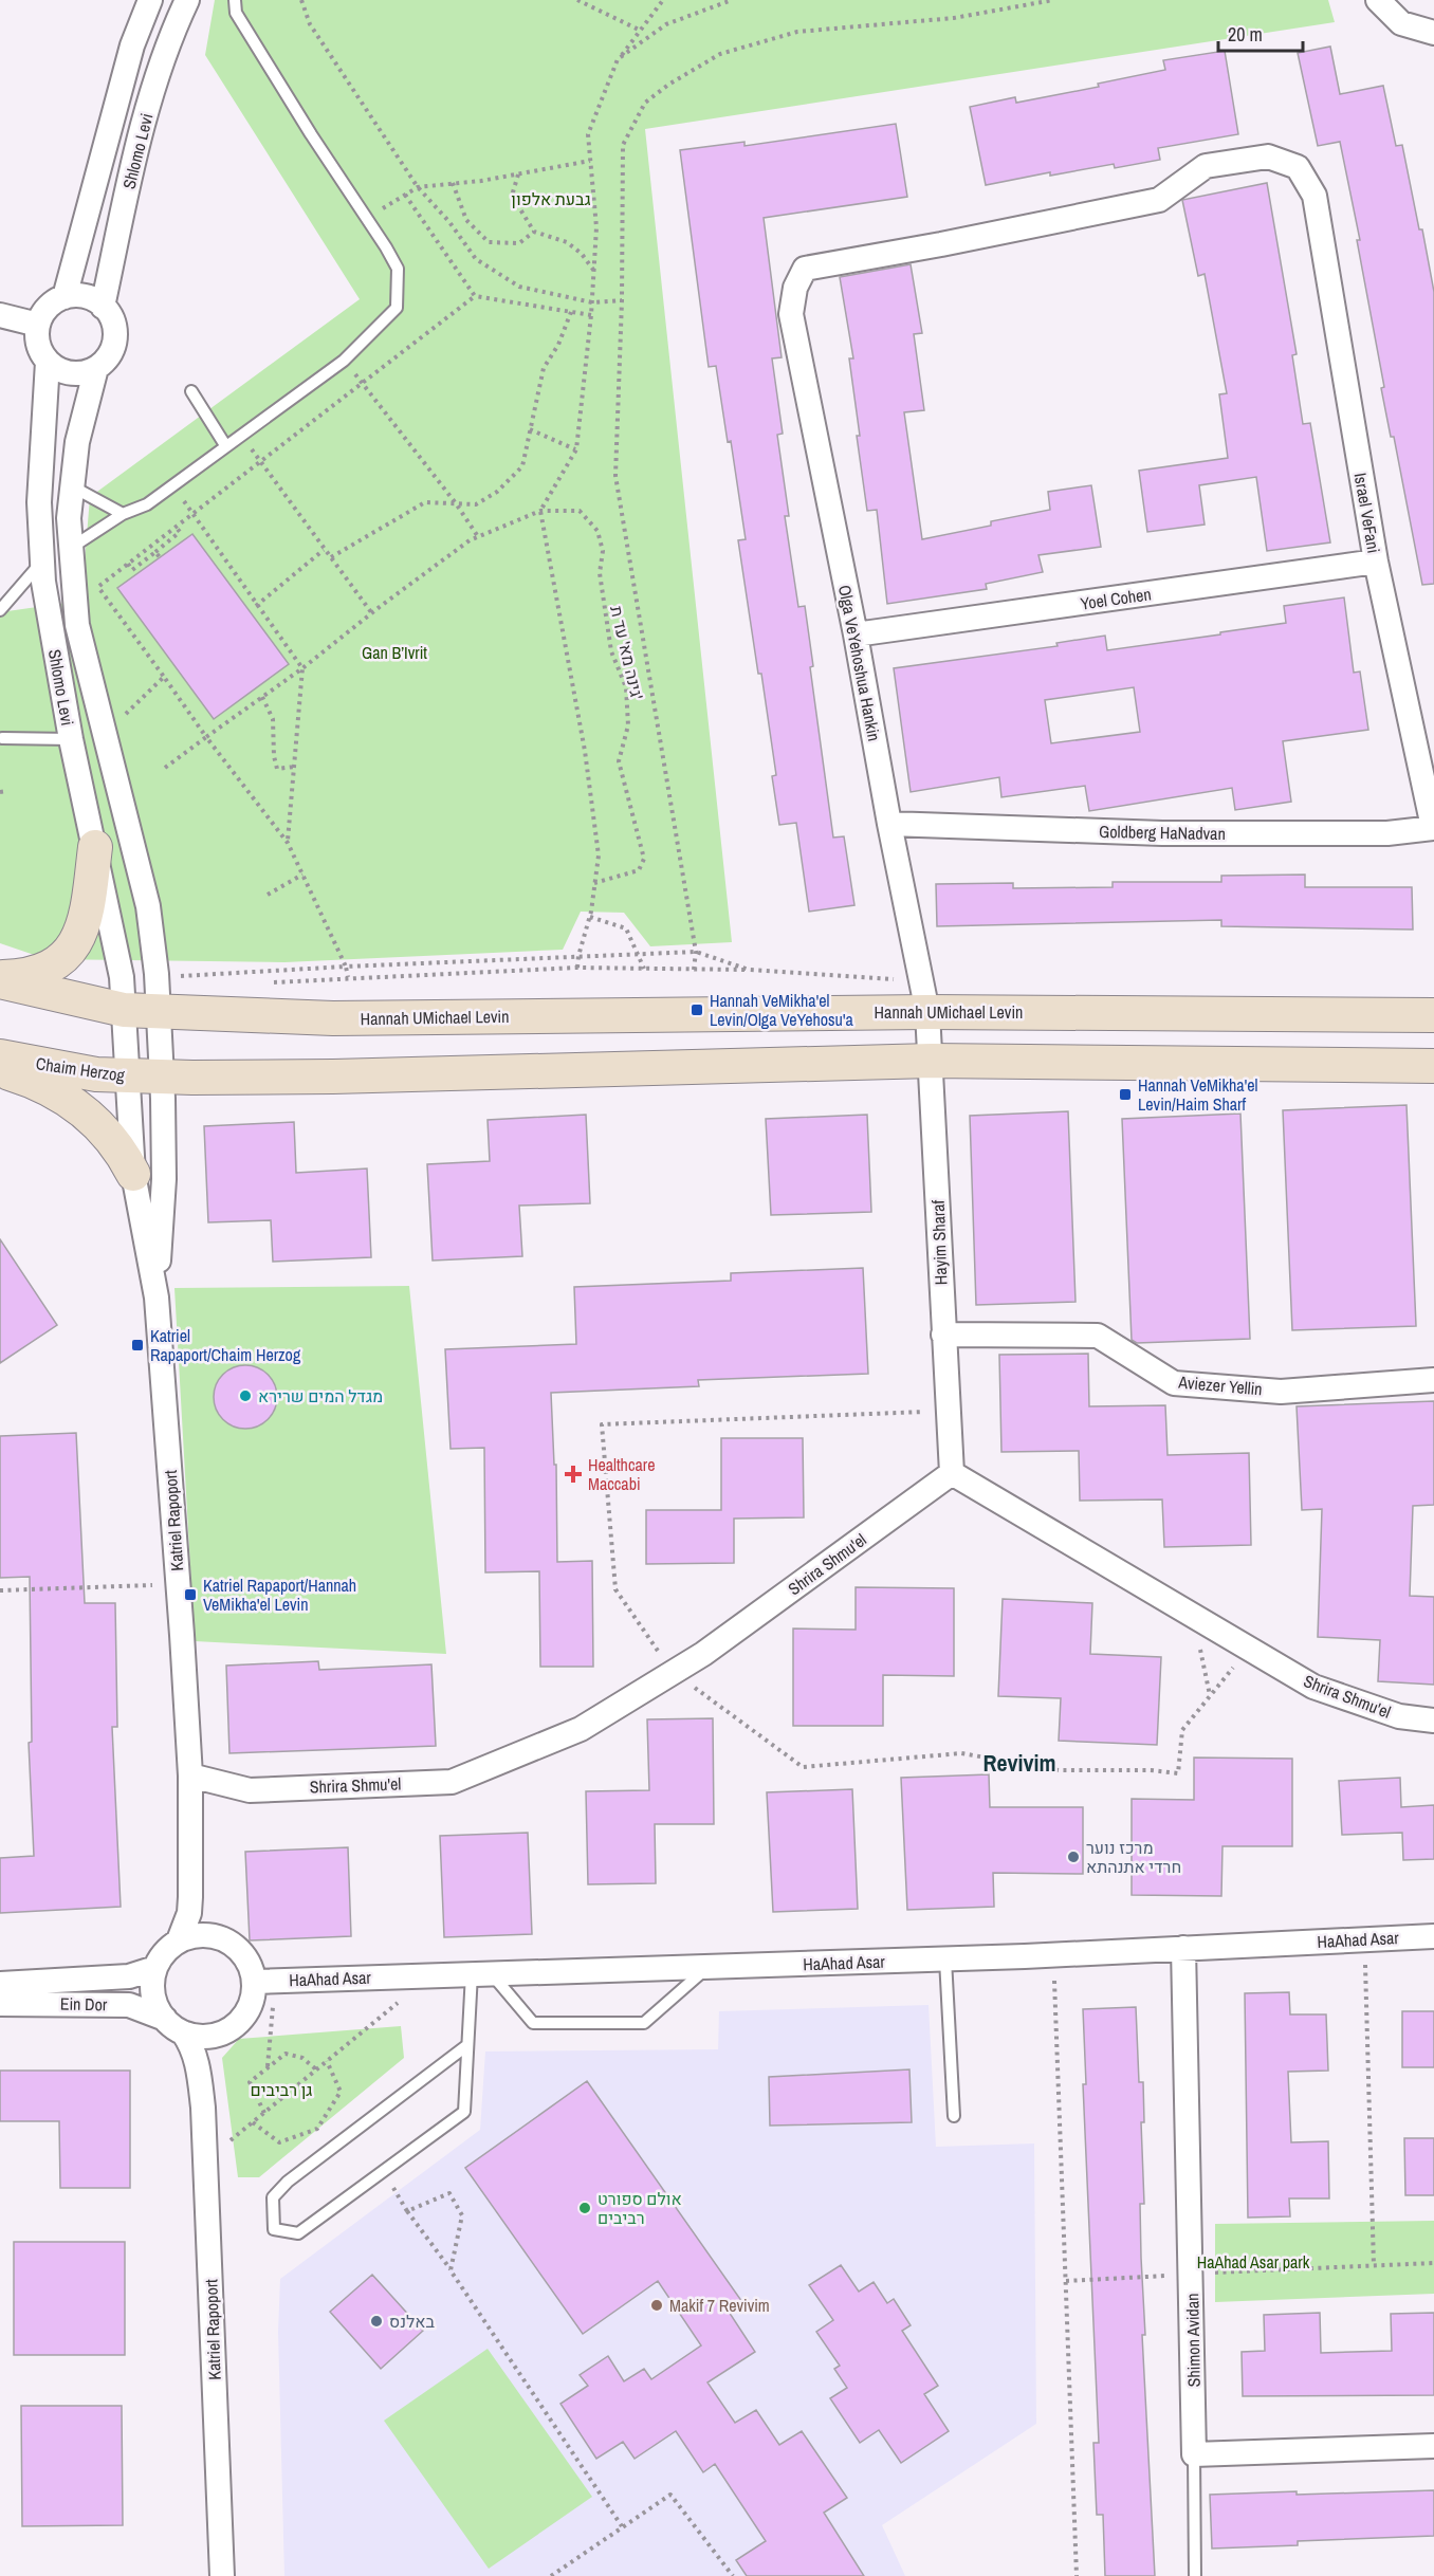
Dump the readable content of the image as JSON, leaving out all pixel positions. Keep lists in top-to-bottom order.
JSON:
{
  "streets": {
    "main road": ["Hannah UMichael Levin", "Chaim Herzog"],
    "street": [
      "Shlomo Levi",
      "Israel VeFani",
      "Yoel Cohen",
      "Olga VeYehoshua Hankin",
      "Goldberg HaNadvan",
      "Hayim Sharaf",
      "Aviezer Yellin",
      "Katriel Rapoport",
      "Shrira Shmu'el",
      "HaAhad Asar",
      "Ein Dor",
      "Shimon Avidan"
    ],
    "path": ["גינה מא' עד ת'"]
  },
  "crossings": [
    ["Shlomo Levi", "Hannah UMichael Levin"],
    ["Shlomo Levi", "Katriel Rapoport"],
    ["Israel VeFani", "Yoel Cohen"],
    ["Israel VeFani", "Olga VeYehoshua Hankin"],
    ["Israel VeFani", "Goldberg HaNadvan"],
    ["Yoel Cohen", "Olga VeYehoshua Hankin"],
    ["Olga VeYehoshua Hankin", "Goldberg HaNadvan"],
    ["Olga VeYehoshua Hankin", "Hannah UMichael Levin"],
    ["Olga VeYehoshua Hankin", "Hayim Sharaf"],
    ["Hannah UMichael Levin", "Hayim Sharaf"],
    ["Hannah UMichael Levin", "Katriel Rapoport"],
    ["Chaim Herzog", "Katriel Rapoport"],
    ["Hayim Sharaf", "Aviezer Yellin"],
    ["Hayim Sharaf", "Shrira Shmu'el"],
    ["Katriel Rapoport", "Shrira Shmu'el"],
    ["Katriel Rapoport", "HaAhad Asar"],
    ["Katriel Rapoport", "Ein Dor"],
    ["HaAhad Asar", "Ein Dor"],
    ["HaAhad Asar", "Shimon Avidan"]
  ],
  "districts": ["Revivim"],
  "parks": [
    "גבעת אלפון",
    "Gan B’Ivrit",
    "גן רביבים",
    "HaAhad Asar park"
  ],
  "places": {
    "transit": [
      "Hannah VeMikha'el Levin/Olga VeYehosu'a",
      "Hannah VeMikha'el Levin/Haim Sharf",
      "Katriel Rapaport/Chaim Herzog",
      "Katriel Rapaport/Hannah VeMikha'el Levin"
    ],
    "other": [
      "מגדל המים שרירא",
      "מרכז נוער חרדי אתנהתא",
      "אולם ספורט רביבים",
      "Makif 7 Revivim",
      "באלנס"
    ],
    "health": ["Healthcare Maccabi"]
  },
  "scale_bar": "20 m"
}
